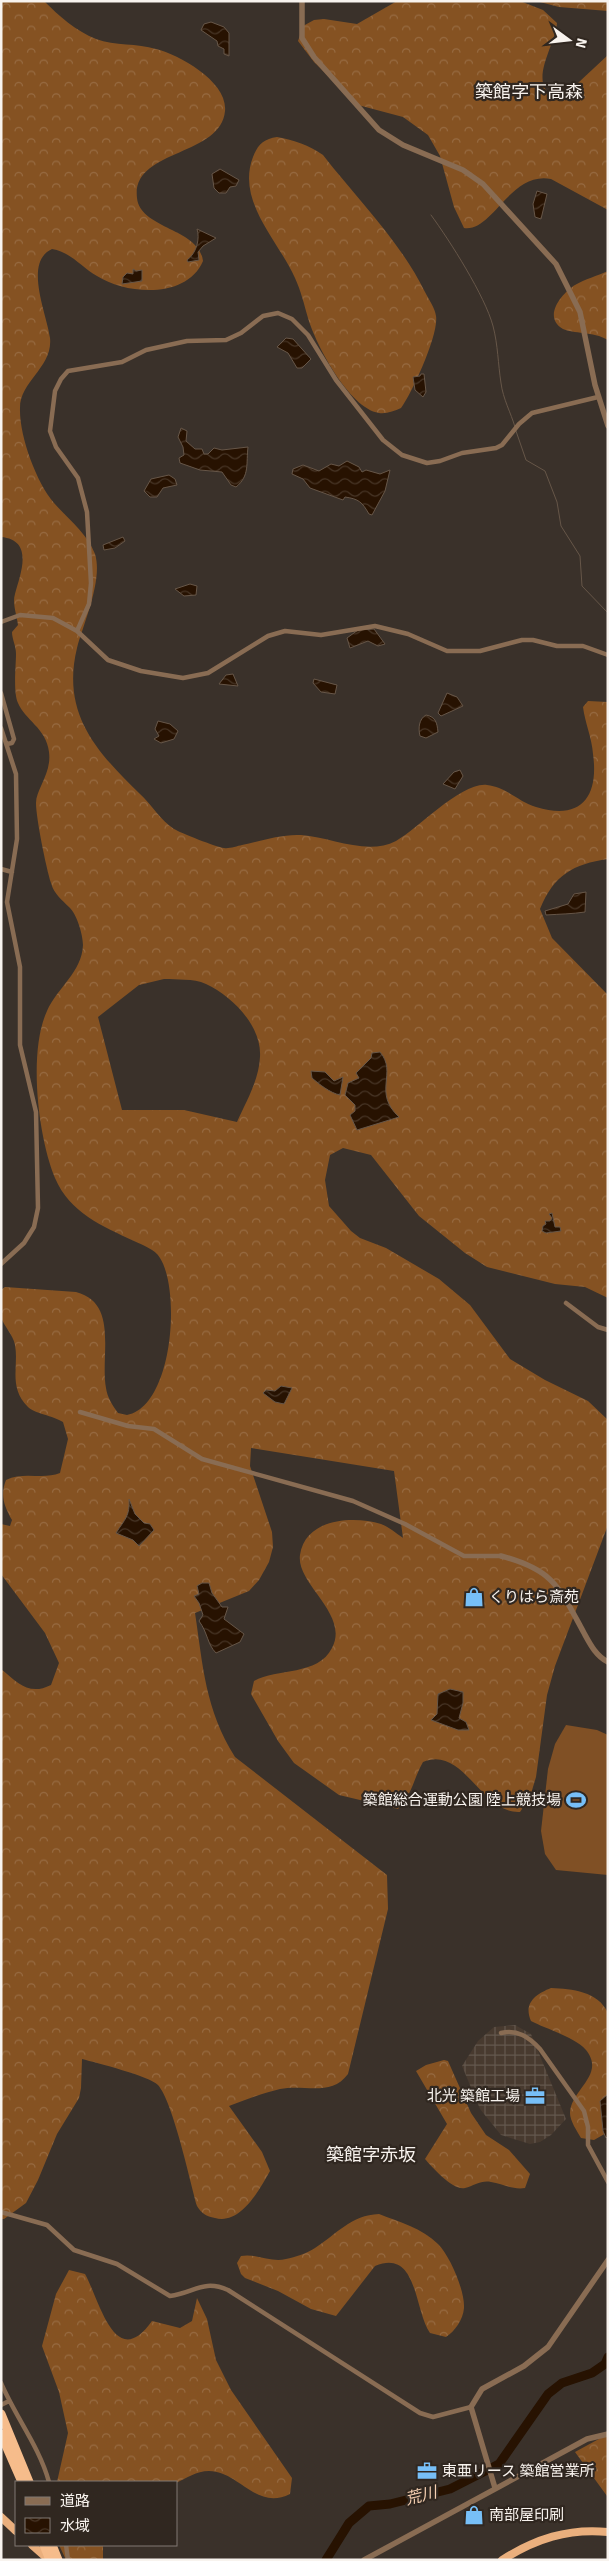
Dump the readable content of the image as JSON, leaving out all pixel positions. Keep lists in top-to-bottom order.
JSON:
{
  "districts": ["築館字下高森", "築館字赤坂"],
  "water": ["荒川"],
  "places": {
    "shop": ["くりはら斎苑", "南部屋印刷"],
    "sports": ["築館総合運動公園 陸上競技場"],
    "office": ["北光 築館工場", "東亜リース 築館営業所"]
  },
  "legend": ["道路", "水域"],
  "north": "right"
}
